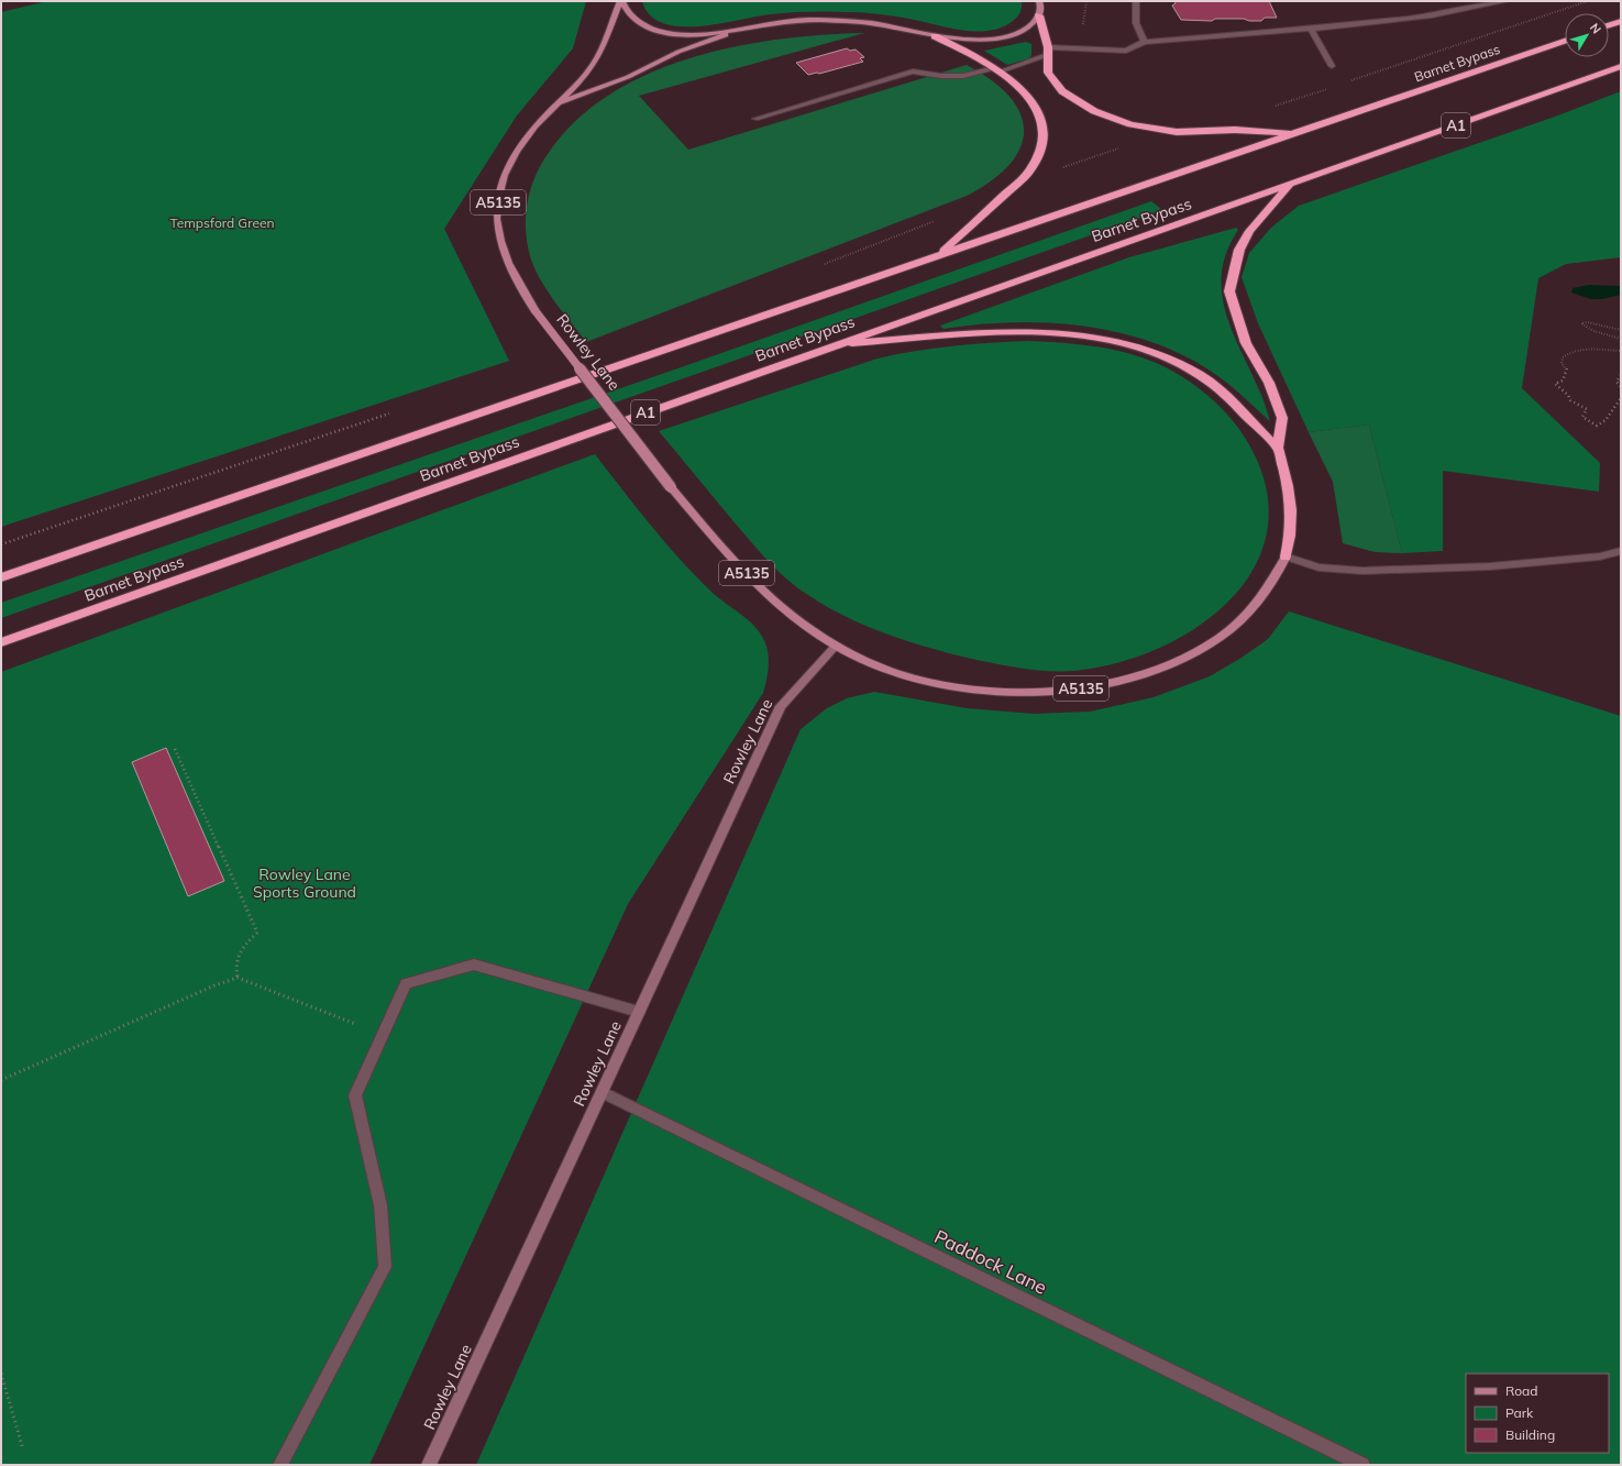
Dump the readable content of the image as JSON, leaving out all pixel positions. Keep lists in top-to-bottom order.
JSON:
{
  "streets": {
    "highway": ["Barnet Bypass", "A1"],
    "main road": ["A5135", "Rowley Lane"],
    "lane": ["Paddock Lane"]
  },
  "crossings": [
    ["A5135", "Rowley Lane"],
    ["Rowley Lane", "Paddock Lane"]
  ],
  "parks": ["Tempsford Green", "Rowley Lane Sports Ground"],
  "legend": ["Road", "Park", "Building"],
  "north": "top right"
}
